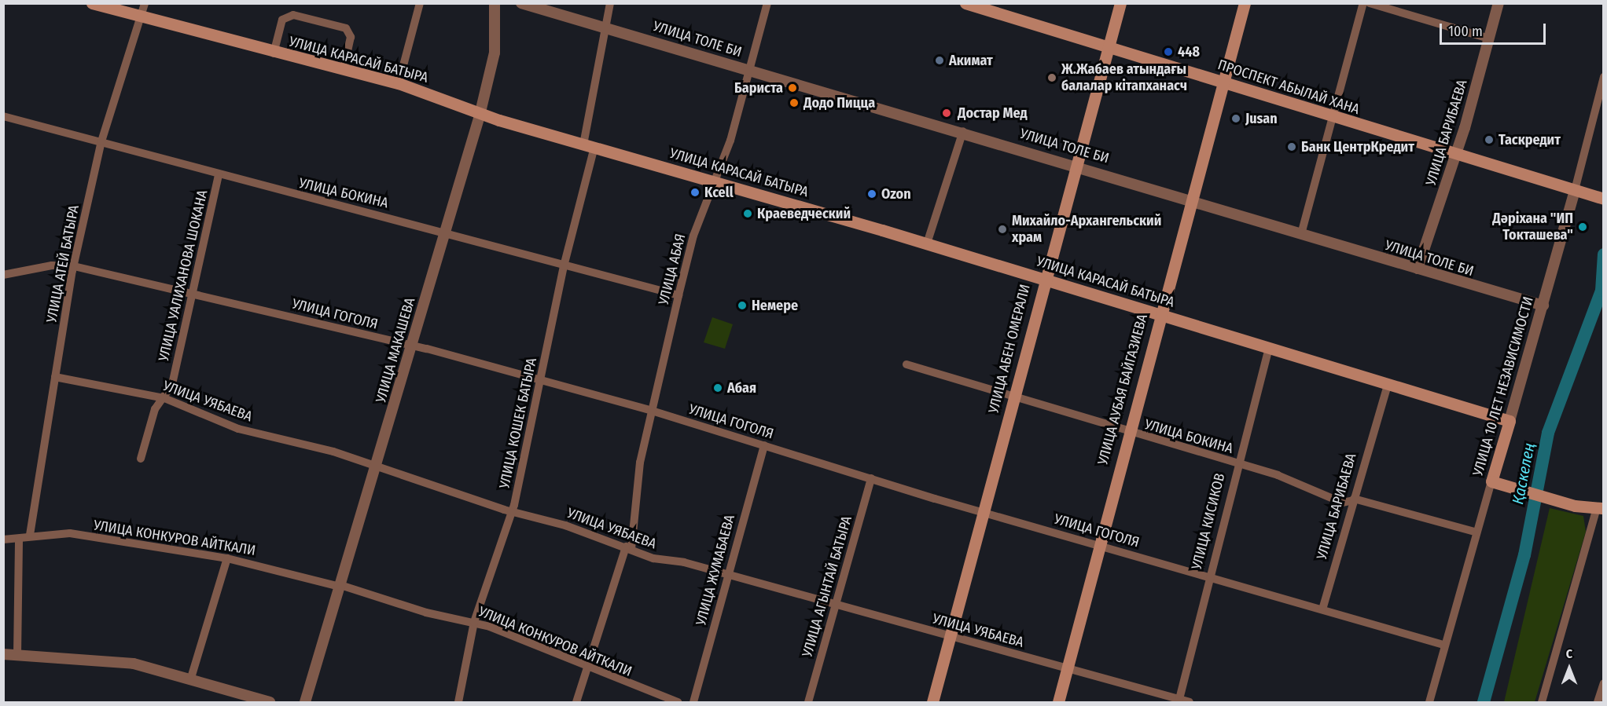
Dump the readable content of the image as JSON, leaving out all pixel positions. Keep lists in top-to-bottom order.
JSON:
{
  "streets": {
    "main road": [
      "УЛИЦА КАРАСАЙ БАТЫРА",
      "ПРОСПЕКТ АБЫЛАЙ ХАНА",
      "УЛИЦА АБЕН ОМЕРАЛИ",
      "УЛИЦА 10 ЛЕТ НЕЗАВИСИМОСТИ",
      "УЛИЦА АУБАЯ БАЙГАЗИЕВА"
    ],
    "street": [
      "УЛИЦА ТОЛЕ БИ",
      "УЛИЦА БАРИБАЕВА",
      "УЛИЦА БОКИНА",
      "УЛИЦА АТЕЙ БАТЫРА",
      "УЛИЦА АБАЯ",
      "УЛИЦА УАЛИХАНОВА ШОКАНА",
      "УЛИЦА ГОГОЛЯ",
      "УЛИЦА МАКАШЕВА",
      "УЛИЦА УЯБАЕВА",
      "УЛИЦА КОШЕК БАТЫРА",
      "УЛИЦА КИСИКОВ",
      "УЛИЦА КОНКУРОВ АЙТКАЛИ",
      "УЛИЦА ЖУМАБАЕВА",
      "УЛИЦА АГЫНТАЙ БАТЫРА"
    ]
  },
  "crossings": [
    ["УЛИЦА ТОЛЕ БИ", "УЛИЦА БАРИБАЕВА"],
    ["УЛИЦА ТОЛЕ БИ", "УЛИЦА АБАЯ"],
    ["УЛИЦА ТОЛЕ БИ", "УЛИЦА АБЕН ОМЕРАЛИ"],
    ["УЛИЦА ТОЛЕ БИ", "УЛИЦА 10 ЛЕТ НЕЗАВИСИМОСТИ"],
    ["УЛИЦА ТОЛЕ БИ", "УЛИЦА АУБАЯ БАЙГАЗИЕВА"],
    ["УЛИЦА ТОЛЕ БИ", "УЛИЦА КОШЕК БАТЫРА"],
    ["УЛИЦА КАРАСАЙ БАТЫРА", "УЛИЦА БАРИБАЕВА"],
    ["УЛИЦА КАРАСАЙ БАТЫРА", "УЛИЦА АТЕЙ БАТЫРА"],
    ["УЛИЦА КАРАСАЙ БАТЫРА", "УЛИЦА АБАЯ"],
    ["УЛИЦА КАРАСАЙ БАТЫРА", "УЛИЦА АБЕН ОМЕРАЛИ"],
    ["УЛИЦА КАРАСАЙ БАТЫРА", "УЛИЦА МАКАШЕВА"],
    ["УЛИЦА КАРАСАЙ БАТЫРА", "УЛИЦА 10 ЛЕТ НЕЗАВИСИМОСТИ"],
    ["УЛИЦА КАРАСАЙ БАТЫРА", "УЛИЦА АУБАЯ БАЙГАЗИЕВА"],
    ["УЛИЦА КАРАСАЙ БАТЫРА", "УЛИЦА КОШЕК БАТЫРА"],
    ["УЛИЦА КАРАСАЙ БАТЫРА", "УЛИЦА КИСИКОВ"],
    ["ПРОСПЕКТ АБЫЛАЙ ХАНА", "УЛИЦА БАРИБАЕВА"],
    ["ПРОСПЕКТ АБЫЛАЙ ХАНА", "УЛИЦА АБЕН ОМЕРАЛИ"],
    ["ПРОСПЕКТ АБЫЛАЙ ХАНА", "УЛИЦА 10 ЛЕТ НЕЗАВИСИМОСТИ"],
    ["ПРОСПЕКТ АБЫЛАЙ ХАНА", "УЛИЦА АУБАЯ БАЙГАЗИЕВА"],
    ["УЛИЦА БАРИБАЕВА", "УЛИЦА БОКИНА"],
    ["УЛИЦА БАРИБАЕВА", "УЛИЦА ГОГОЛЯ"],
    ["УЛИЦА БОКИНА", "УЛИЦА АТЕЙ БАТЫРА"],
    ["УЛИЦА БОКИНА", "УЛИЦА АБАЯ"],
    ["УЛИЦА БОКИНА", "УЛИЦА УАЛИХАНОВА ШОКАНА"],
    ["УЛИЦА БОКИНА", "УЛИЦА АБЕН ОМЕРАЛИ"],
    ["УЛИЦА БОКИНА", "УЛИЦА МАКАШЕВА"],
    ["УЛИЦА БОКИНА", "УЛИЦА 10 ЛЕТ НЕЗАВИСИМОСТИ"],
    ["УЛИЦА БОКИНА", "УЛИЦА АУБАЯ БАЙГАЗИЕВА"],
    ["УЛИЦА БОКИНА", "УЛИЦА КОШЕК БАТЫРА"],
    ["УЛИЦА БОКИНА", "УЛИЦА КИСИКОВ"],
    ["УЛИЦА АТЕЙ БАТЫРА", "УЛИЦА ГОГОЛЯ"],
    ["УЛИЦА АТЕЙ БАТЫРА", "УЛИЦА УЯБАЕВА"],
    ["УЛИЦА АТЕЙ БАТЫРА", "УЛИЦА КОНКУРОВ АЙТКАЛИ"],
    ["УЛИЦА АБАЯ", "УЛИЦА ГОГОЛЯ"],
    ["УЛИЦА АБАЯ", "УЛИЦА УЯБАЕВА"],
    ["УЛИЦА АБАЯ", "УЛИЦА КОНКУРОВ АЙТКАЛИ"],
    ["УЛИЦА УАЛИХАНОВА ШОКАНА", "УЛИЦА ГОГОЛЯ"],
    ["УЛИЦА УАЛИХАНОВА ШОКАНА", "УЛИЦА УЯБАЕВА"],
    ["УЛИЦА ГОГОЛЯ", "УЛИЦА АБЕН ОМЕРАЛИ"],
    ["УЛИЦА ГОГОЛЯ", "УЛИЦА МАКАШЕВА"],
    ["УЛИЦА ГОГОЛЯ", "УЛИЦА 10 ЛЕТ НЕЗАВИСИМОСТИ"],
    ["УЛИЦА ГОГОЛЯ", "УЛИЦА АУБАЯ БАЙГАЗИЕВА"],
    ["УЛИЦА ГОГОЛЯ", "УЛИЦА КОШЕК БАТЫРА"],
    ["УЛИЦА ГОГОЛЯ", "УЛИЦА КИСИКОВ"],
    ["УЛИЦА ГОГОЛЯ", "УЛИЦА ЖУМАБАЕВА"],
    ["УЛИЦА ГОГОЛЯ", "УЛИЦА АГЫНТАЙ БАТЫРА"],
    ["УЛИЦА АБЕН ОМЕРАЛИ", "УЛИЦА УЯБАЕВА"],
    ["УЛИЦА МАКАШЕВА", "УЛИЦА УЯБАЕВА"],
    ["УЛИЦА МАКАШЕВА", "УЛИЦА КОНКУРОВ АЙТКАЛИ"],
    ["УЛИЦА АУБАЯ БАЙГАЗИЕВА", "УЛИЦА УЯБАЕВА"],
    ["УЛИЦА УЯБАЕВА", "УЛИЦА КОШЕК БАТЫРА"],
    ["УЛИЦА УЯБАЕВА", "УЛИЦА КИСИКОВ"],
    ["УЛИЦА УЯБАЕВА", "УЛИЦА ЖУМАБАЕВА"],
    ["УЛИЦА УЯБАЕВА", "УЛИЦА АГЫНТАЙ БАТЫРА"],
    ["УЛИЦА КОШЕК БАТЫРА", "УЛИЦА КОНКУРОВ АЙТКАЛИ"]
  ],
  "water": ["Қаскелең"],
  "places": [
    "448",
    "Акимат",
    "Ж.Жабаев атындағы балалар кітапханасч",
    "Бариста",
    "Додо Пицца",
    "Достар Мед",
    "Jusan",
    "Таскредит",
    "Банк ЦентрКредит",
    "Kcell",
    "Ozon",
    "Краеведческий",
    "Дәріхана \"ИП Токташева\"",
    "Михайло-Архангельский храм",
    "Немере",
    "Абая"
  ],
  "scale_bar": "100 m",
  "north": "top"
}
